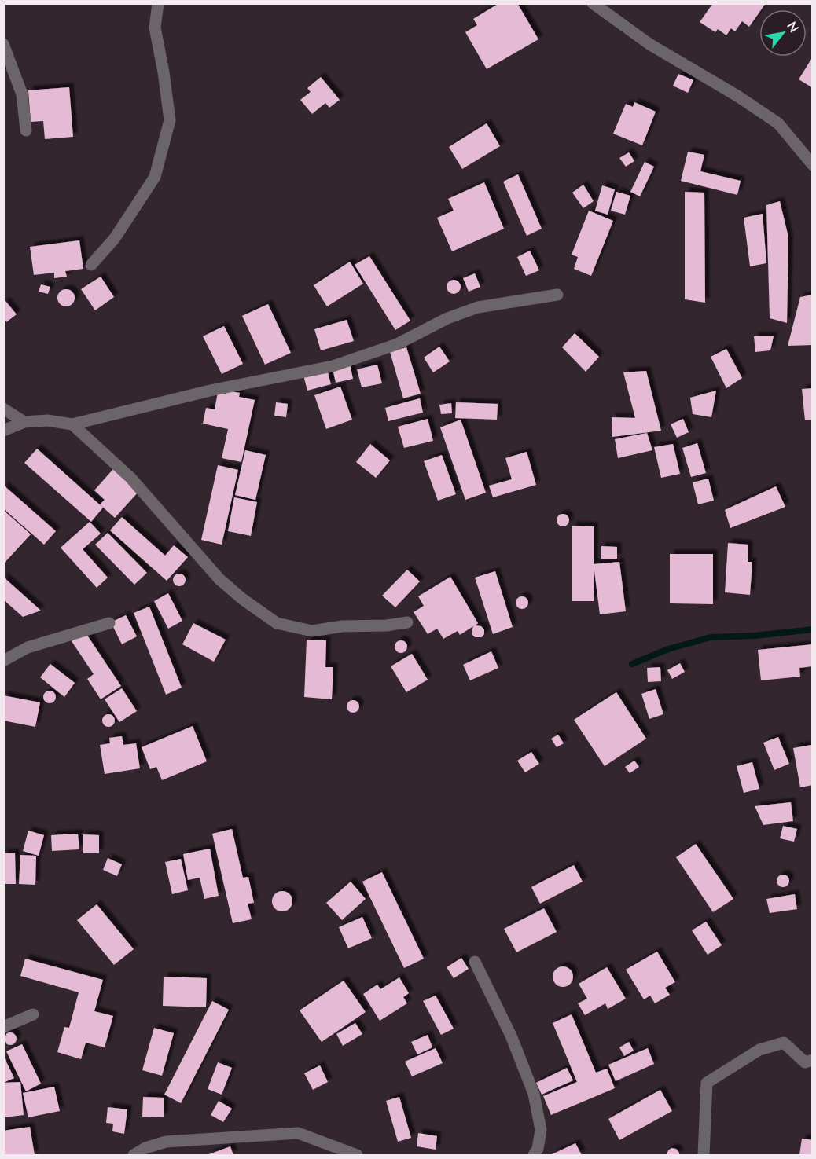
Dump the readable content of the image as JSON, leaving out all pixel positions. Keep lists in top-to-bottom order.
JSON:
{
  "north": "top right"
}
